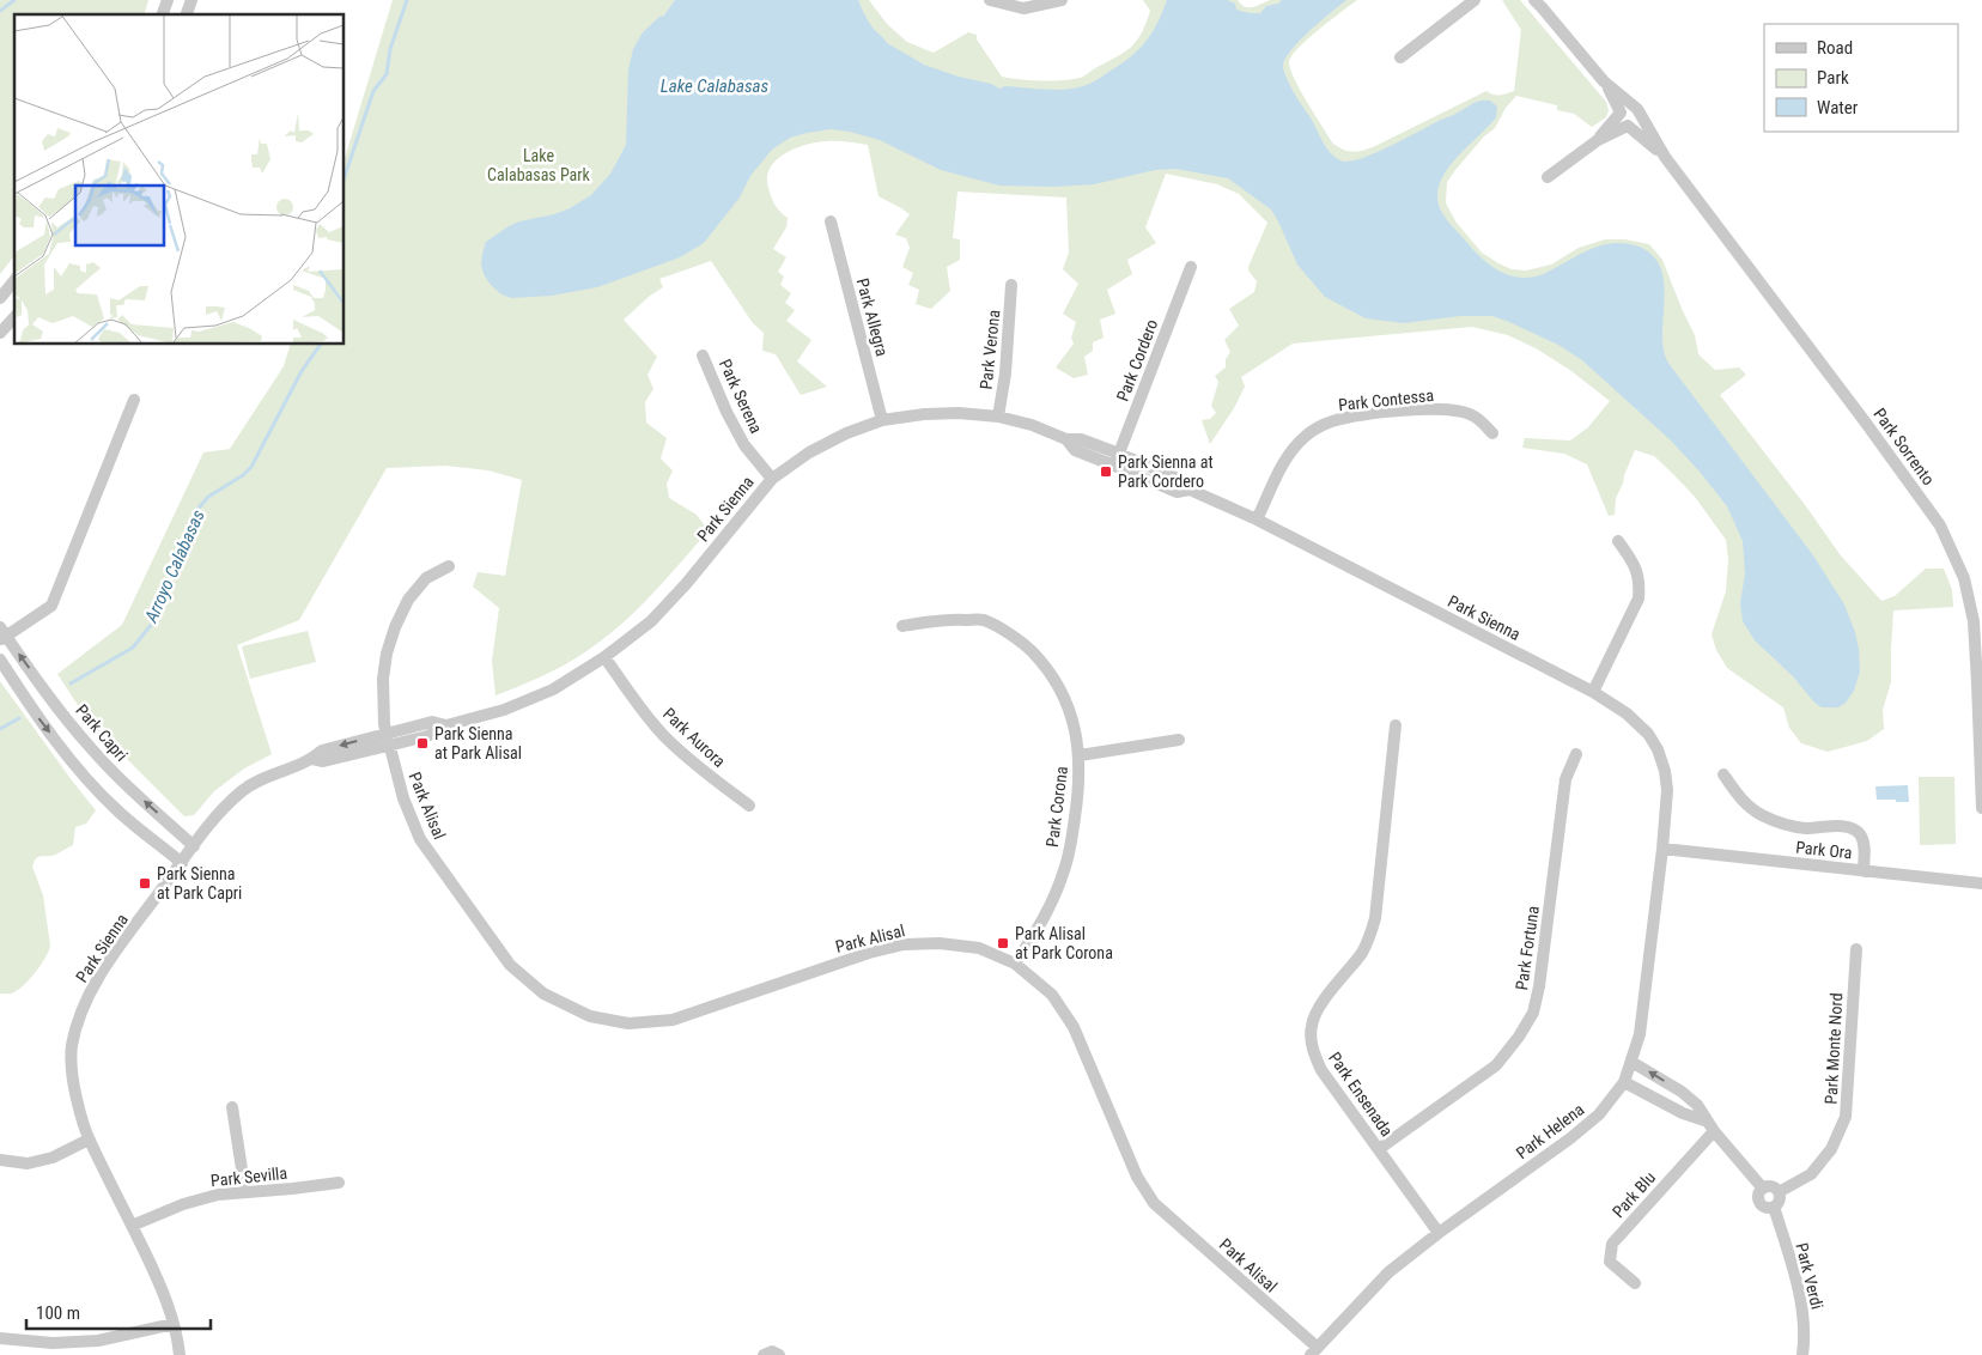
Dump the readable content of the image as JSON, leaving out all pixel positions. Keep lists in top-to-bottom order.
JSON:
{
  "streets": {
    "street": [
      "Park Allegra",
      "Park Verona",
      "Park Cordero",
      "Park Serena",
      "Park Contessa",
      "Park Sorrento",
      "Park Sienna",
      "Park Capri",
      "Park Aurora",
      "Park Alisal",
      "Park Corona",
      "Park Ora",
      "Park Fortuna",
      "Park Monte Nord",
      "Park Ensenada",
      "Park Helena",
      "Park Sevilla",
      "Park Blu",
      "Park Verdi"
    ]
  },
  "crossings": [
    ["Park Allegra", "Park Sienna"],
    ["Park Verona", "Park Sienna"],
    ["Park Cordero", "Park Sienna"],
    ["Park Serena", "Park Sienna"],
    ["Park Contessa", "Park Sienna"],
    ["Park Sienna", "Park Capri"],
    ["Park Sienna", "Park Aurora"],
    ["Park Sienna", "Park Alisal"],
    ["Park Sienna", "Park Ora"],
    ["Park Sienna", "Park Helena"],
    ["Park Sienna", "Park Sevilla"],
    ["Park Alisal", "Park Corona"],
    ["Park Alisal", "Park Helena"],
    ["Park Ora", "Park Helena"],
    ["Park Fortuna", "Park Ensenada"],
    ["Park Monte Nord", "Park Verdi"],
    ["Park Ensenada", "Park Helena"],
    ["Park Helena", "Park Verdi"],
    ["Park Blu", "Park Verdi"]
  ],
  "water": ["Lake Calabasas", "Arroyo Calabasas"],
  "parks": ["Lake Calabasas Park"],
  "places": {
    "transit": [
      "Park Sienna at Park Cordero",
      "Park Sienna at Park Alisal",
      "Park Sienna at Park Capri",
      "Park Alisal at Park Corona"
    ]
  },
  "legend": ["Road", "Park", "Water"],
  "scale_bar": "100 m"
}
